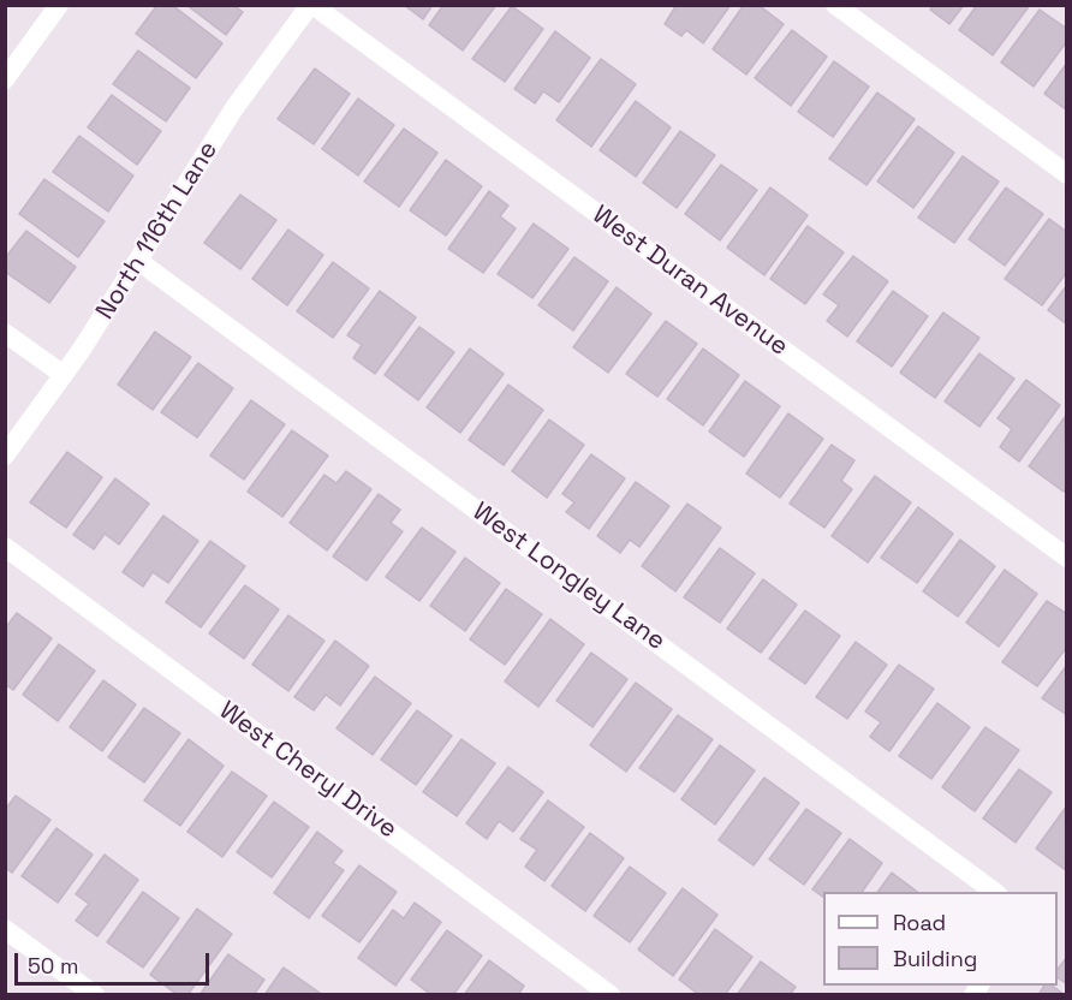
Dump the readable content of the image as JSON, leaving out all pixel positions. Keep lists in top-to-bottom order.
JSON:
{
  "streets": {
    "street": [
      "North 116th Lane",
      "West Duran Avenue",
      "West Longley Lane",
      "West Cheryl Drive"
    ]
  },
  "crossings": [
    ["North 116th Lane", "West Duran Avenue"],
    ["North 116th Lane", "West Longley Lane"]
  ],
  "legend": ["Road", "Building"],
  "scale_bar": "50 m"
}
